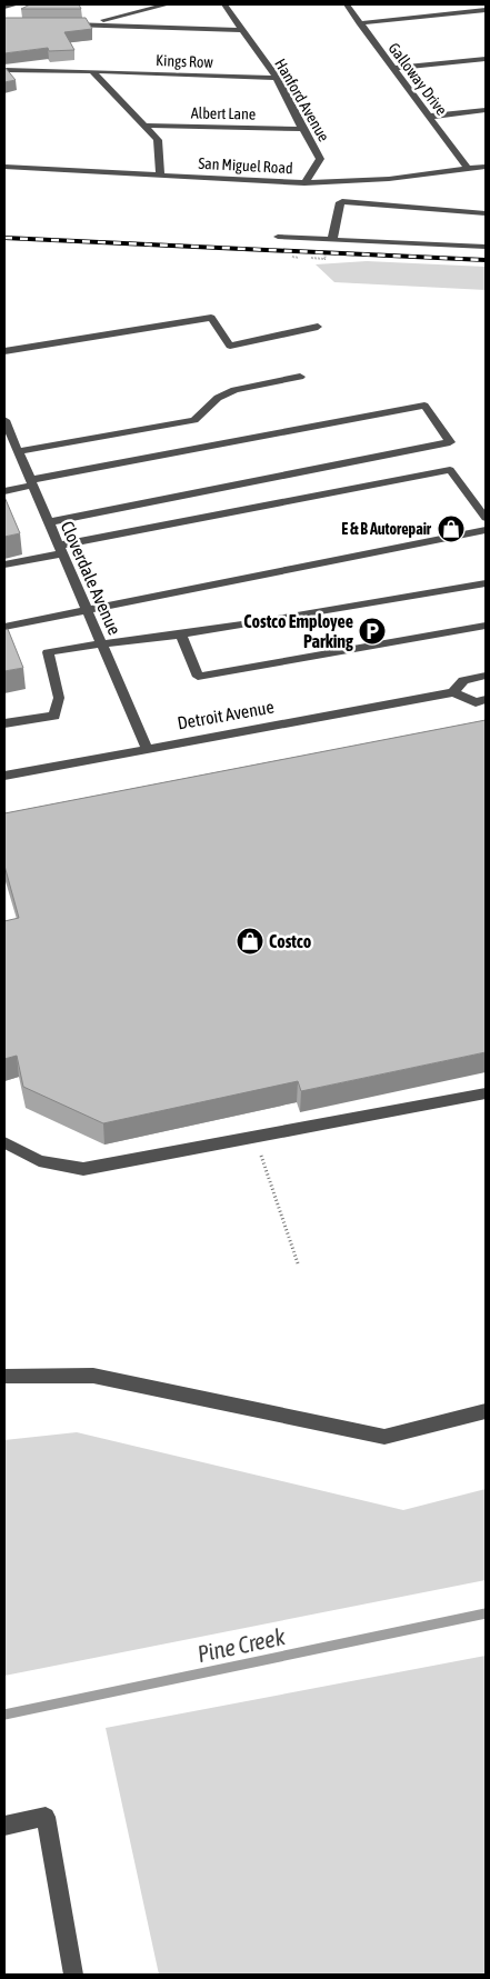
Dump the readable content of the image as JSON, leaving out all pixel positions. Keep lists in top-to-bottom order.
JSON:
{
  "streets": {
    "street": [
      "Kings Row",
      "Galloway Drive",
      "Hanford Avenue",
      "Albert Lane",
      "San Miguel Road",
      "Cloverdale Avenue",
      "Detroit Avenue"
    ]
  },
  "crossings": [
    ["Kings Row", "Hanford Avenue"],
    ["Galloway Drive", "San Miguel Road"],
    ["Hanford Avenue", "Albert Lane"],
    ["Hanford Avenue", "San Miguel Road"],
    ["Cloverdale Avenue", "Detroit Avenue"]
  ],
  "water": ["Pine Creek"],
  "places": {
    "shop": ["E & B Autorepair", "Costco"],
    "parking": ["Costco Employee Parking"]
  }
}
